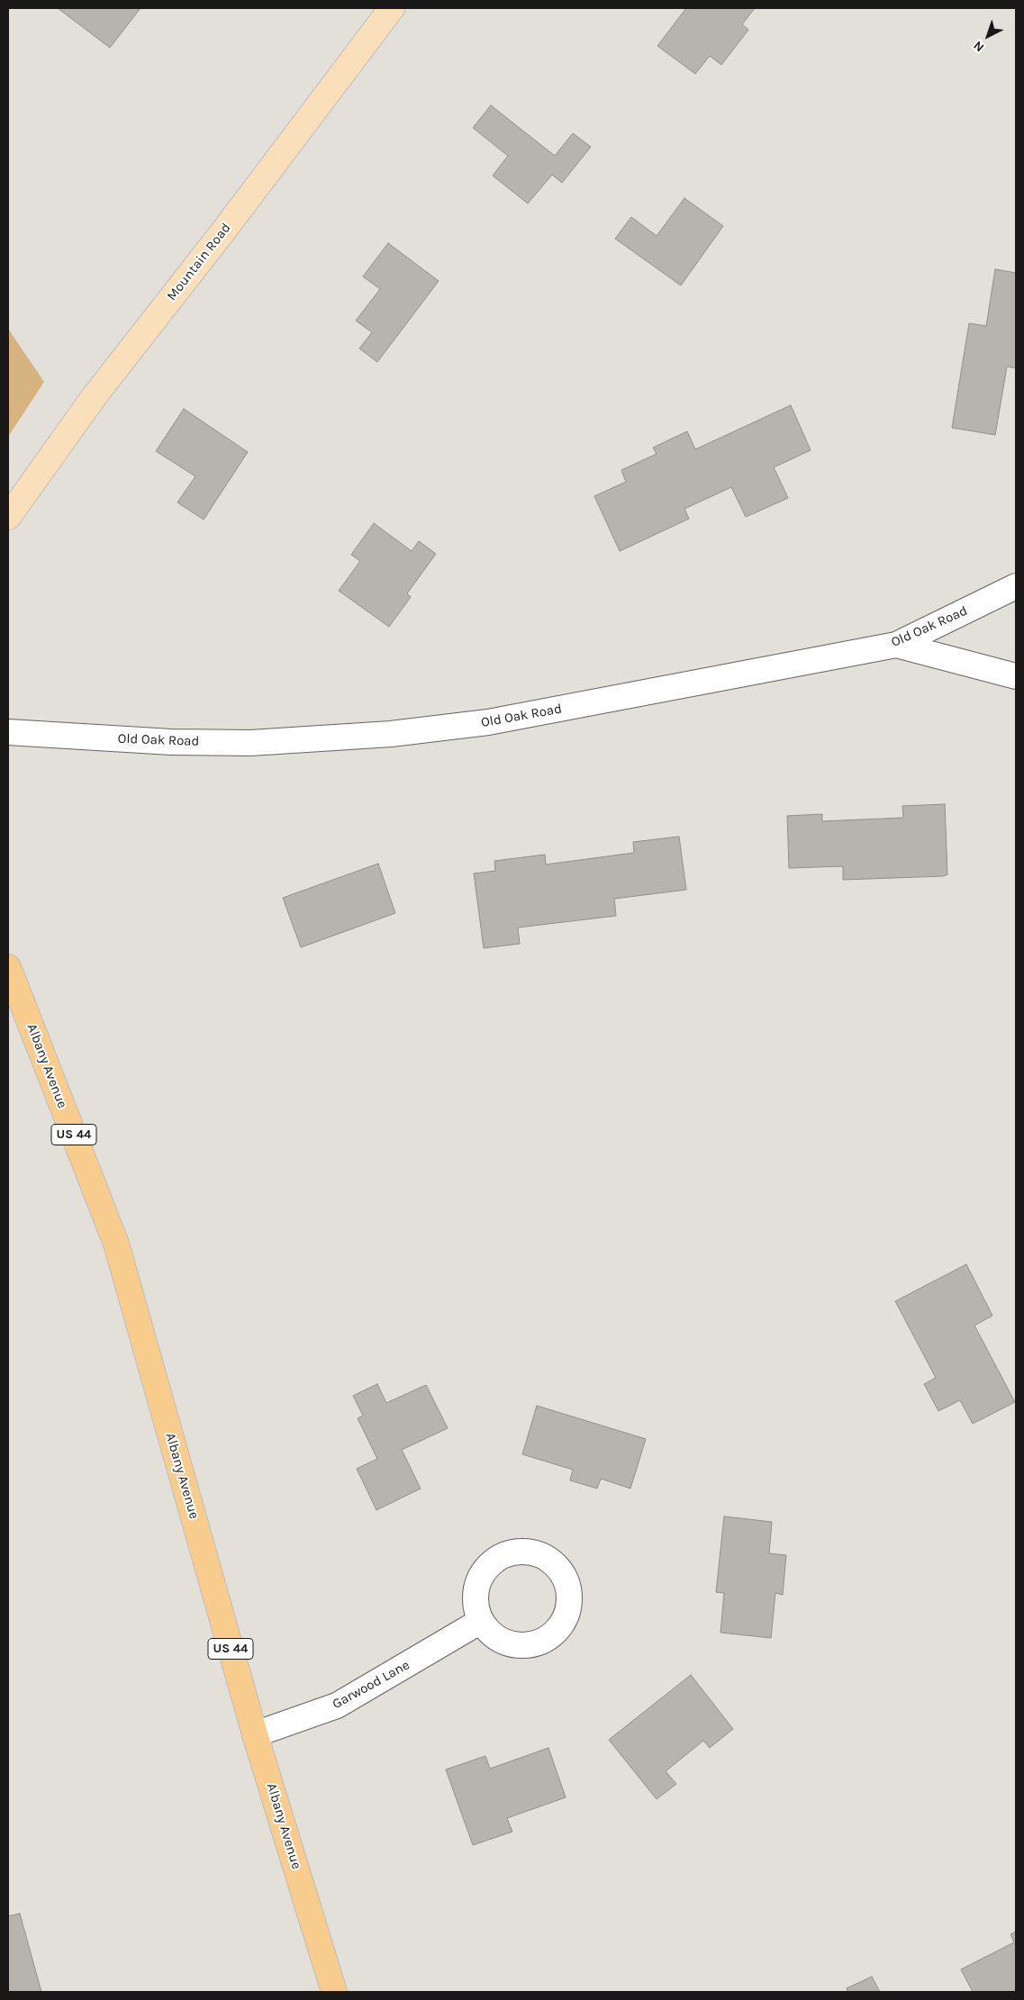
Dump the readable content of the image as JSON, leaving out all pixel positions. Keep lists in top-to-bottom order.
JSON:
{
  "streets": {
    "highway": ["Albany Avenue", "US 44"],
    "main road": ["Mountain Road"],
    "street": ["Old Oak Road", "Garwood Lane"]
  },
  "crossings": [
    ["Albany Avenue", "Garwood Lane"]
  ],
  "north": "bottom left"
}
